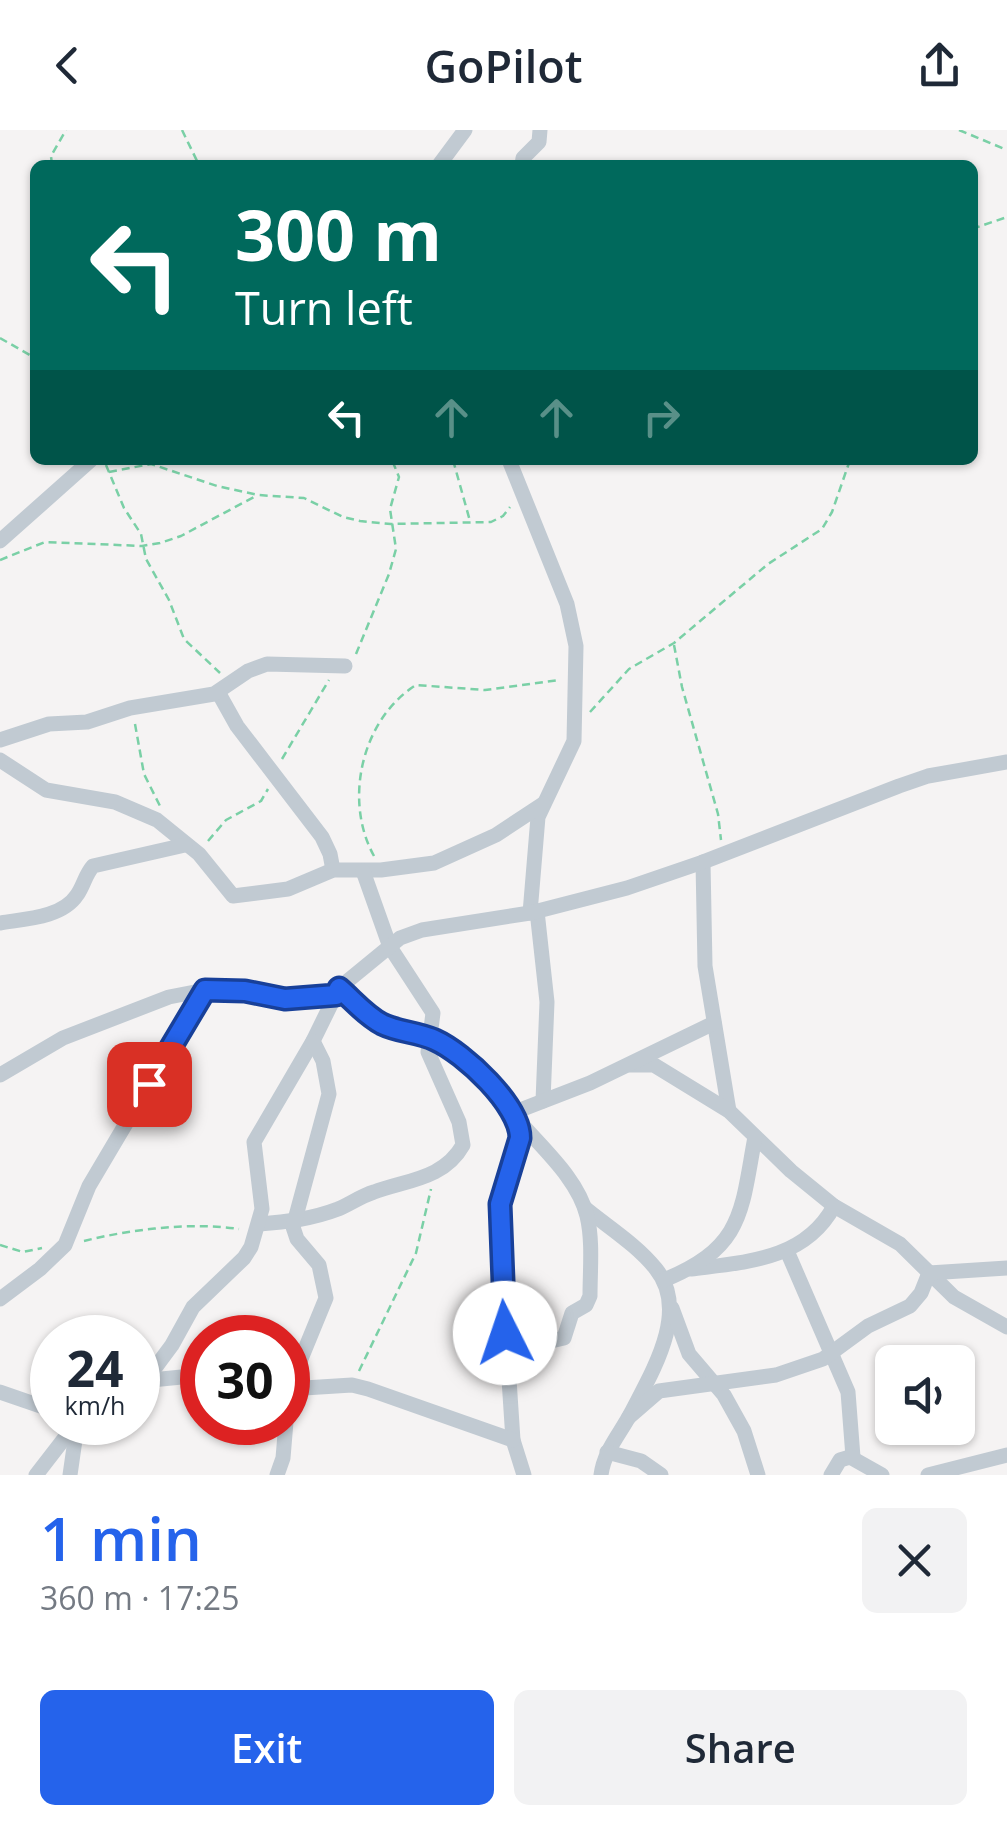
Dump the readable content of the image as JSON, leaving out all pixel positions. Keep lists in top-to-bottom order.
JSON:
{
  "page": {
    "header": "GoPilot",
    "turn": ["300 m", "Turn left"],
    "speed": "24 km/h",
    "limit": "30",
    "heading": ["1 min", "360 m · 17:25"],
    "buttons": ["Exit", "Share"]
  }
}
